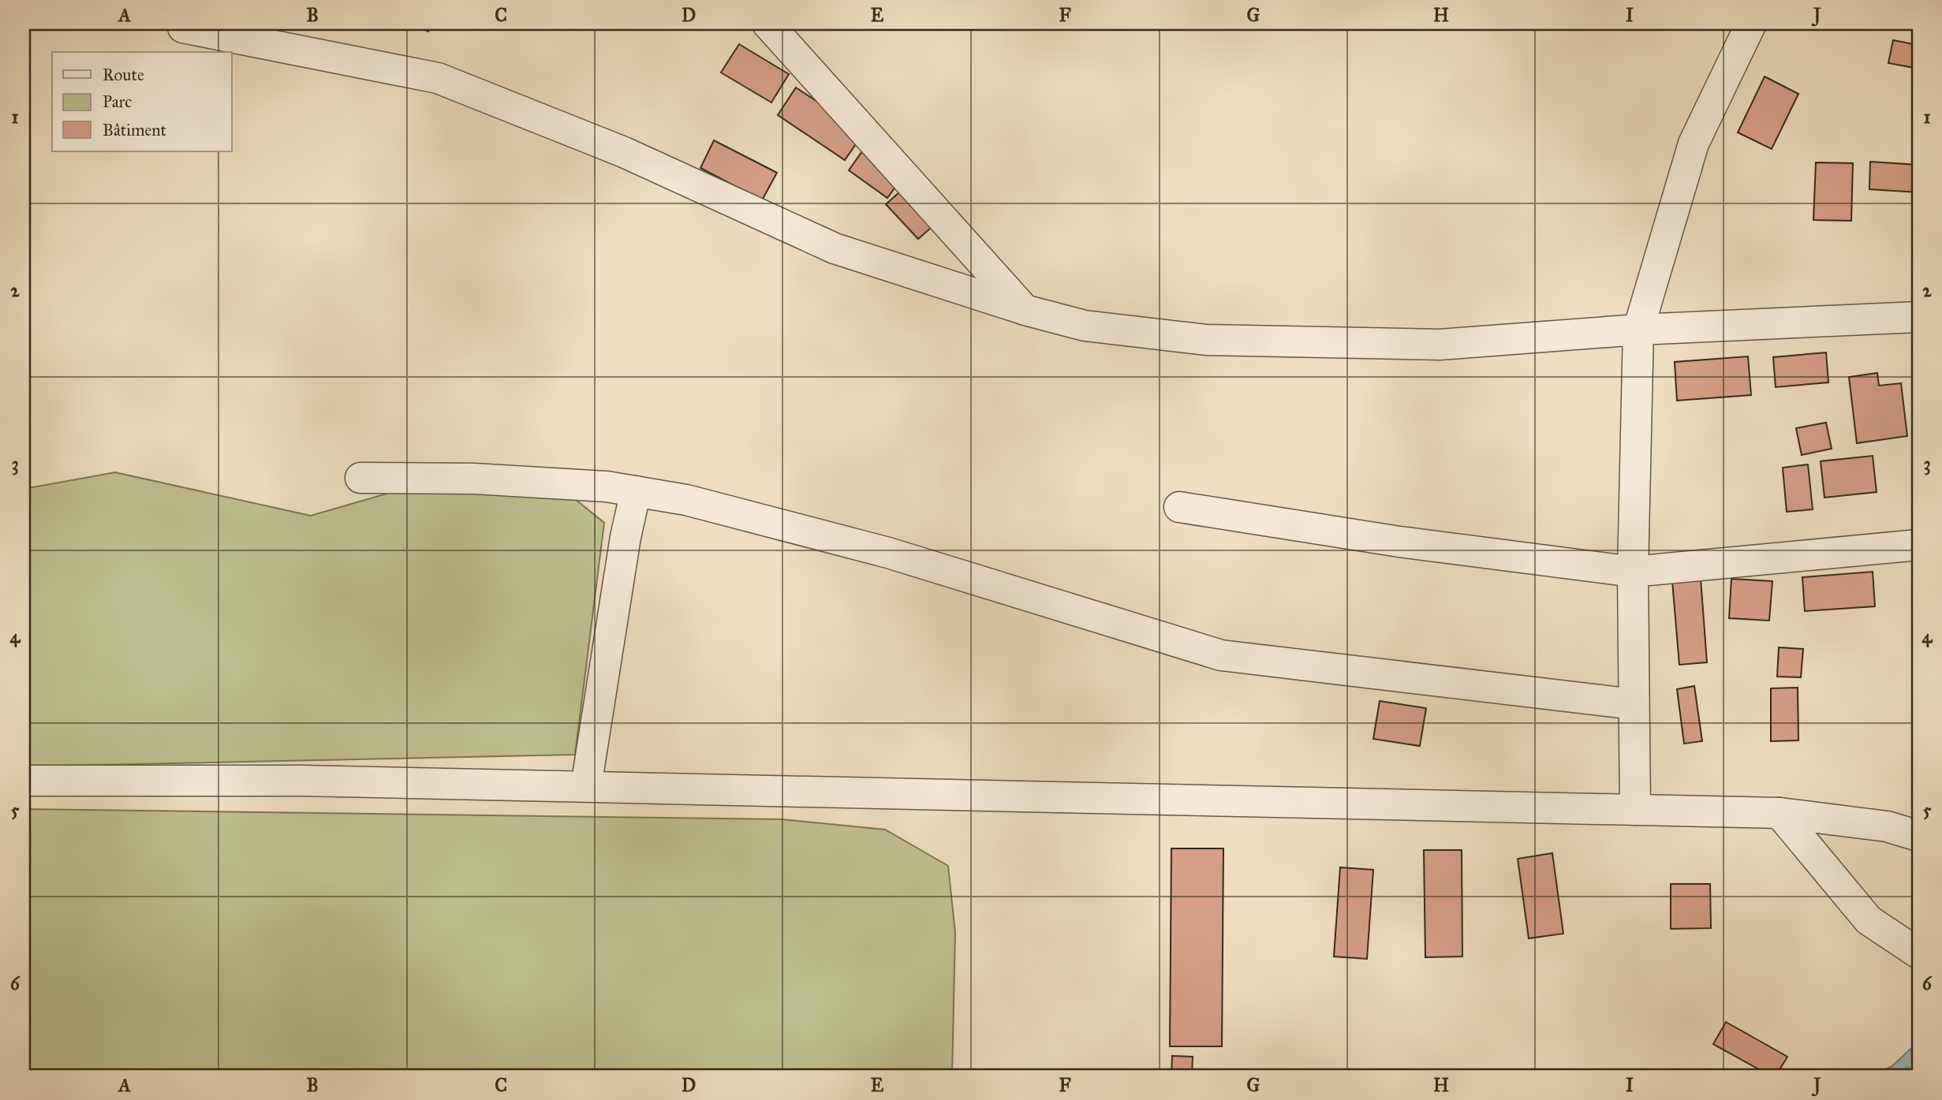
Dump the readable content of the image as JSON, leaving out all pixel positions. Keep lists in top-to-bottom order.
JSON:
{
  "legend": ["Route", "Parc", "Bâtiment"],
  "grid": {
    "columns": [
      "A",
      "B",
      "C",
      "D",
      "E",
      "F",
      "G",
      "H",
      "I",
      "J"
    ],
    "rows": [
      "1",
      "2",
      "3",
      "4",
      "5",
      "6"
    ]
  }
}
